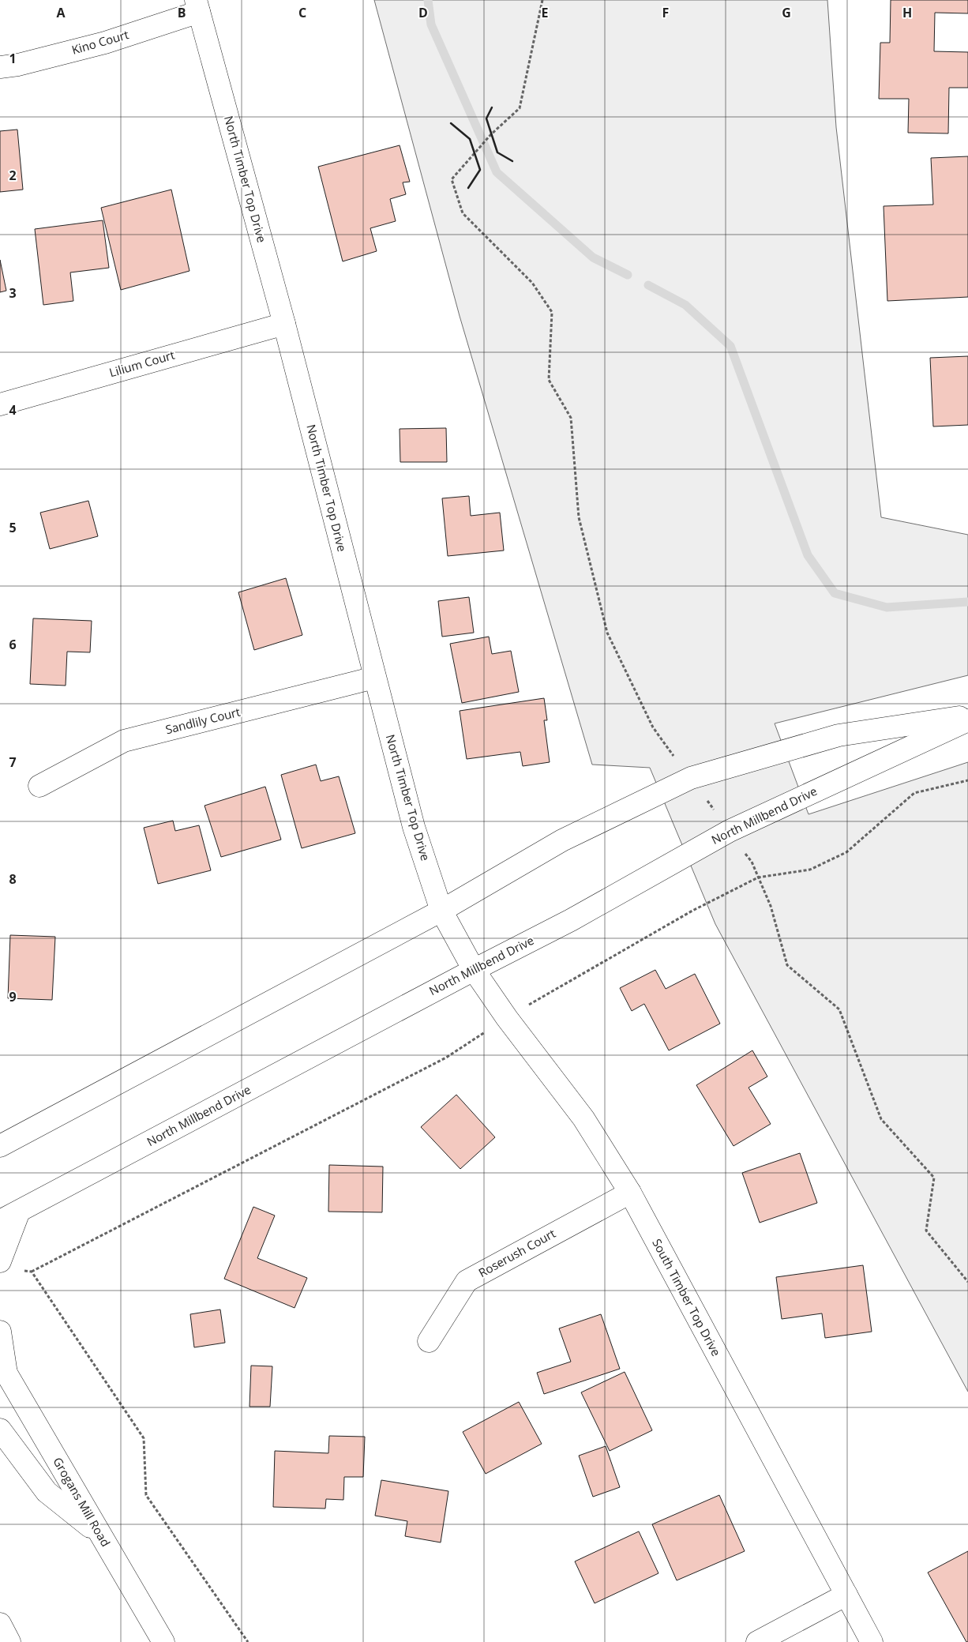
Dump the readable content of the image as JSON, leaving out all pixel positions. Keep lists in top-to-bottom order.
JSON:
{
  "streets": {
    "street": [
      "Kino Court",
      "North Timber Top Drive",
      "Lilium Court",
      "Sandlily Court",
      "North Millbend Drive",
      "Roserush Court",
      "South Timber Top Drive",
      "Grogans Mill Road"
    ]
  },
  "crossings": [
    ["Kino Court", "North Timber Top Drive"],
    ["North Timber Top Drive", "Lilium Court"],
    ["North Timber Top Drive", "Sandlily Court"],
    ["North Timber Top Drive", "North Millbend Drive"],
    ["North Timber Top Drive", "South Timber Top Drive"],
    ["North Millbend Drive", "South Timber Top Drive"],
    ["Roserush Court", "South Timber Top Drive"]
  ],
  "grid": {
    "columns": [
      "A",
      "B",
      "C",
      "D",
      "E",
      "F",
      "G",
      "H"
    ],
    "rows": [
      "1",
      "2",
      "3",
      "4",
      "5",
      "6",
      "7",
      "8",
      "9"
    ]
  }
}
